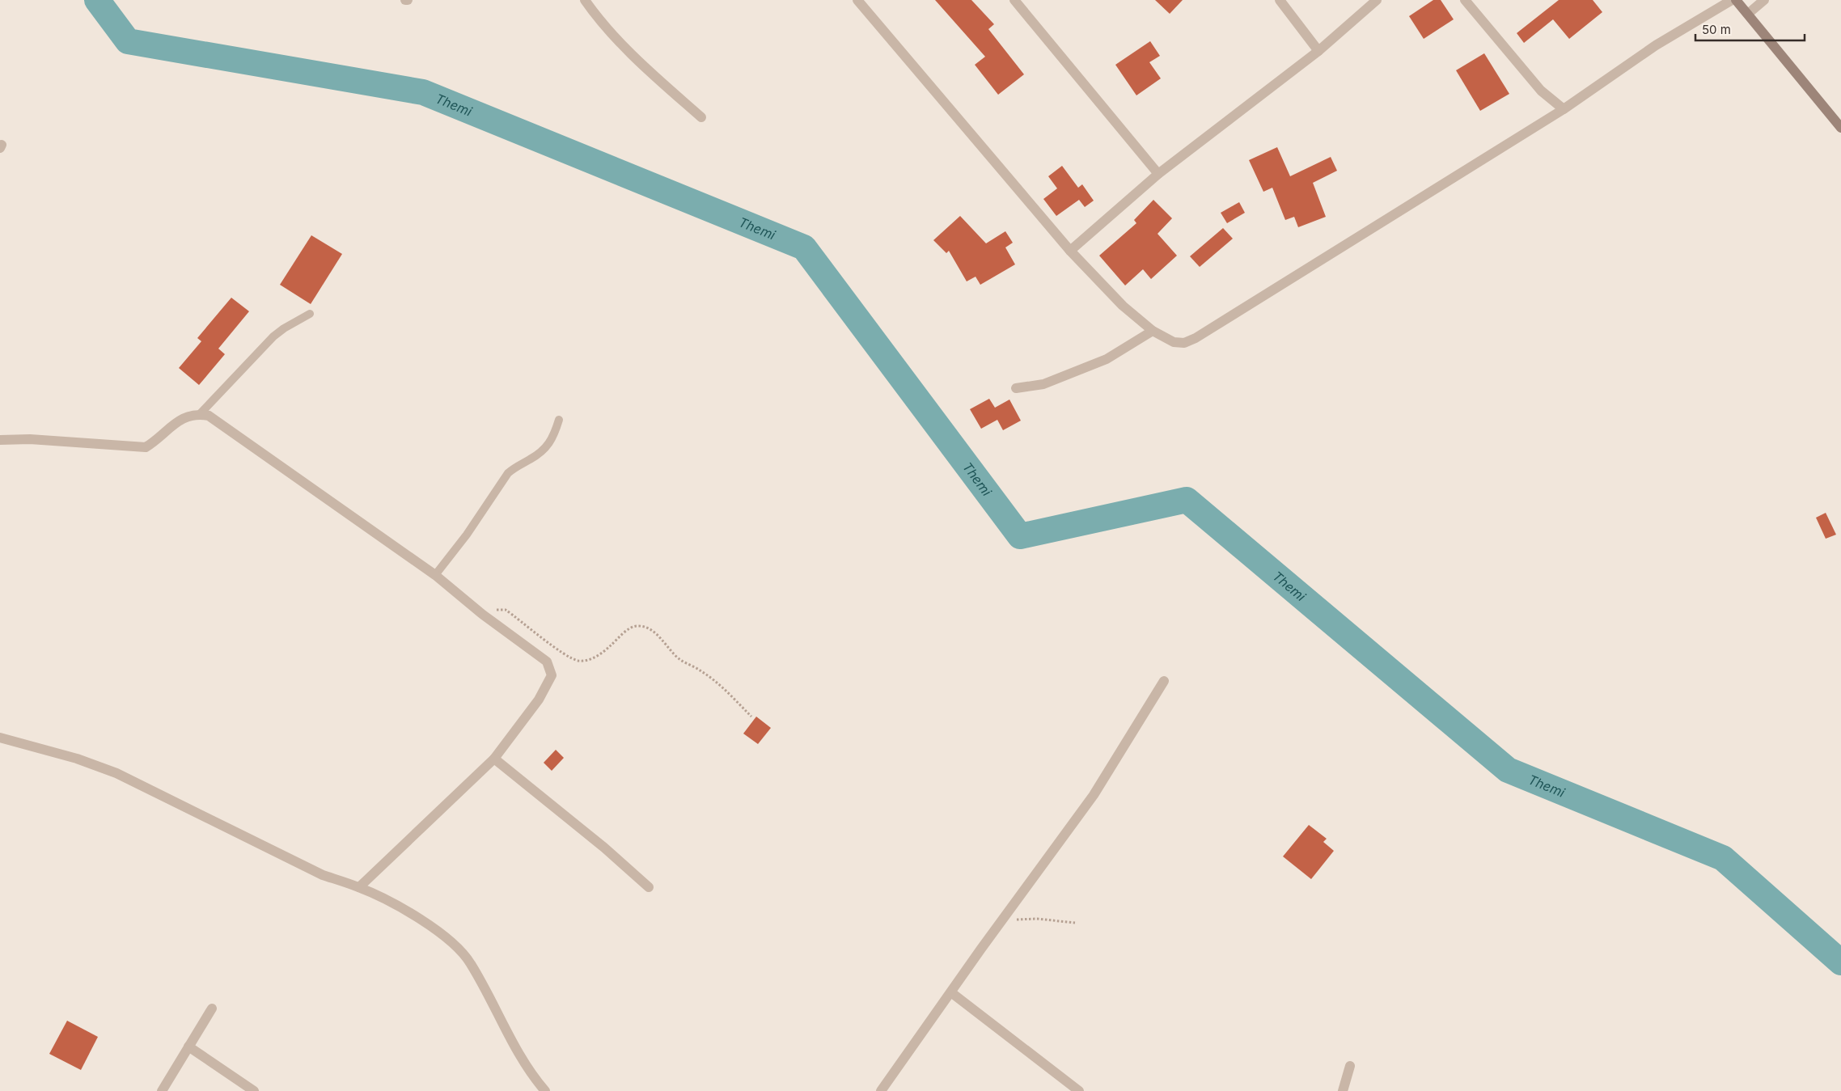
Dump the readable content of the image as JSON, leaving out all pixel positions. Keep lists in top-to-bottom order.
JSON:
{
  "water": ["Themi"],
  "scale_bar": "50 m"
}
